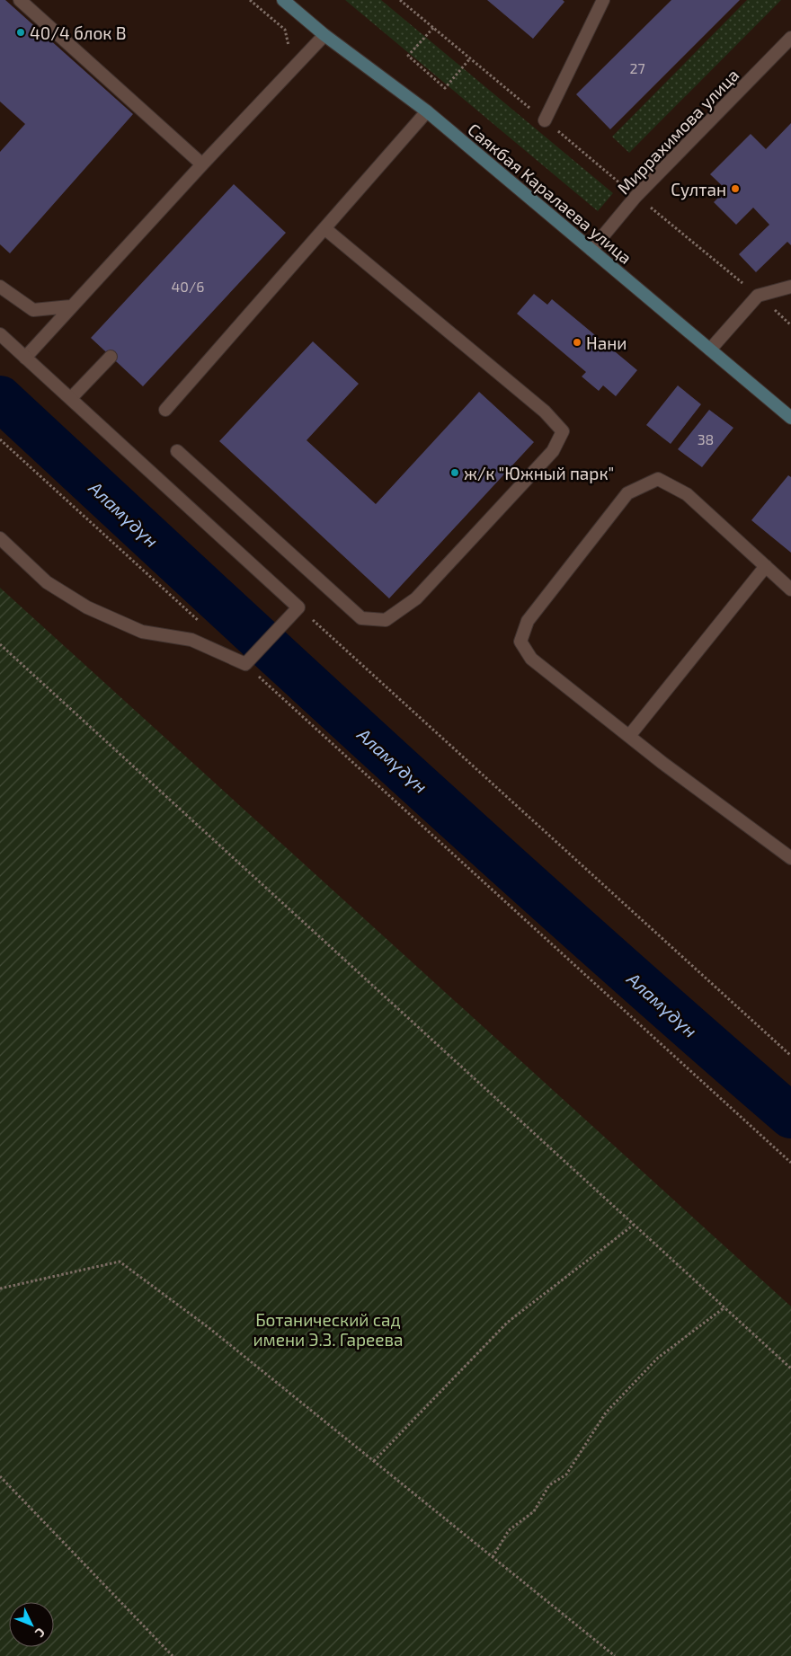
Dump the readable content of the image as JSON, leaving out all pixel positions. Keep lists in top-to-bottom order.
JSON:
{
  "streets": {
    "main road": ["Саякбая Каралаева улица"],
    "street": ["Миррахимова улица"]
  },
  "crossings": [
    ["Миррахимова улица", "Саякбая Каралаева улица"]
  ],
  "water": ["Аламүдүн"],
  "parks": ["Ботанический сад имени Э.З. Гареева"],
  "places": [
    "40/4 блок В",
    "Султан",
    "Нани",
    "ж/к \"Южный парк\""
  ],
  "house_numbers": ["27", "40/6", "38"],
  "north": "bottom right"
}
